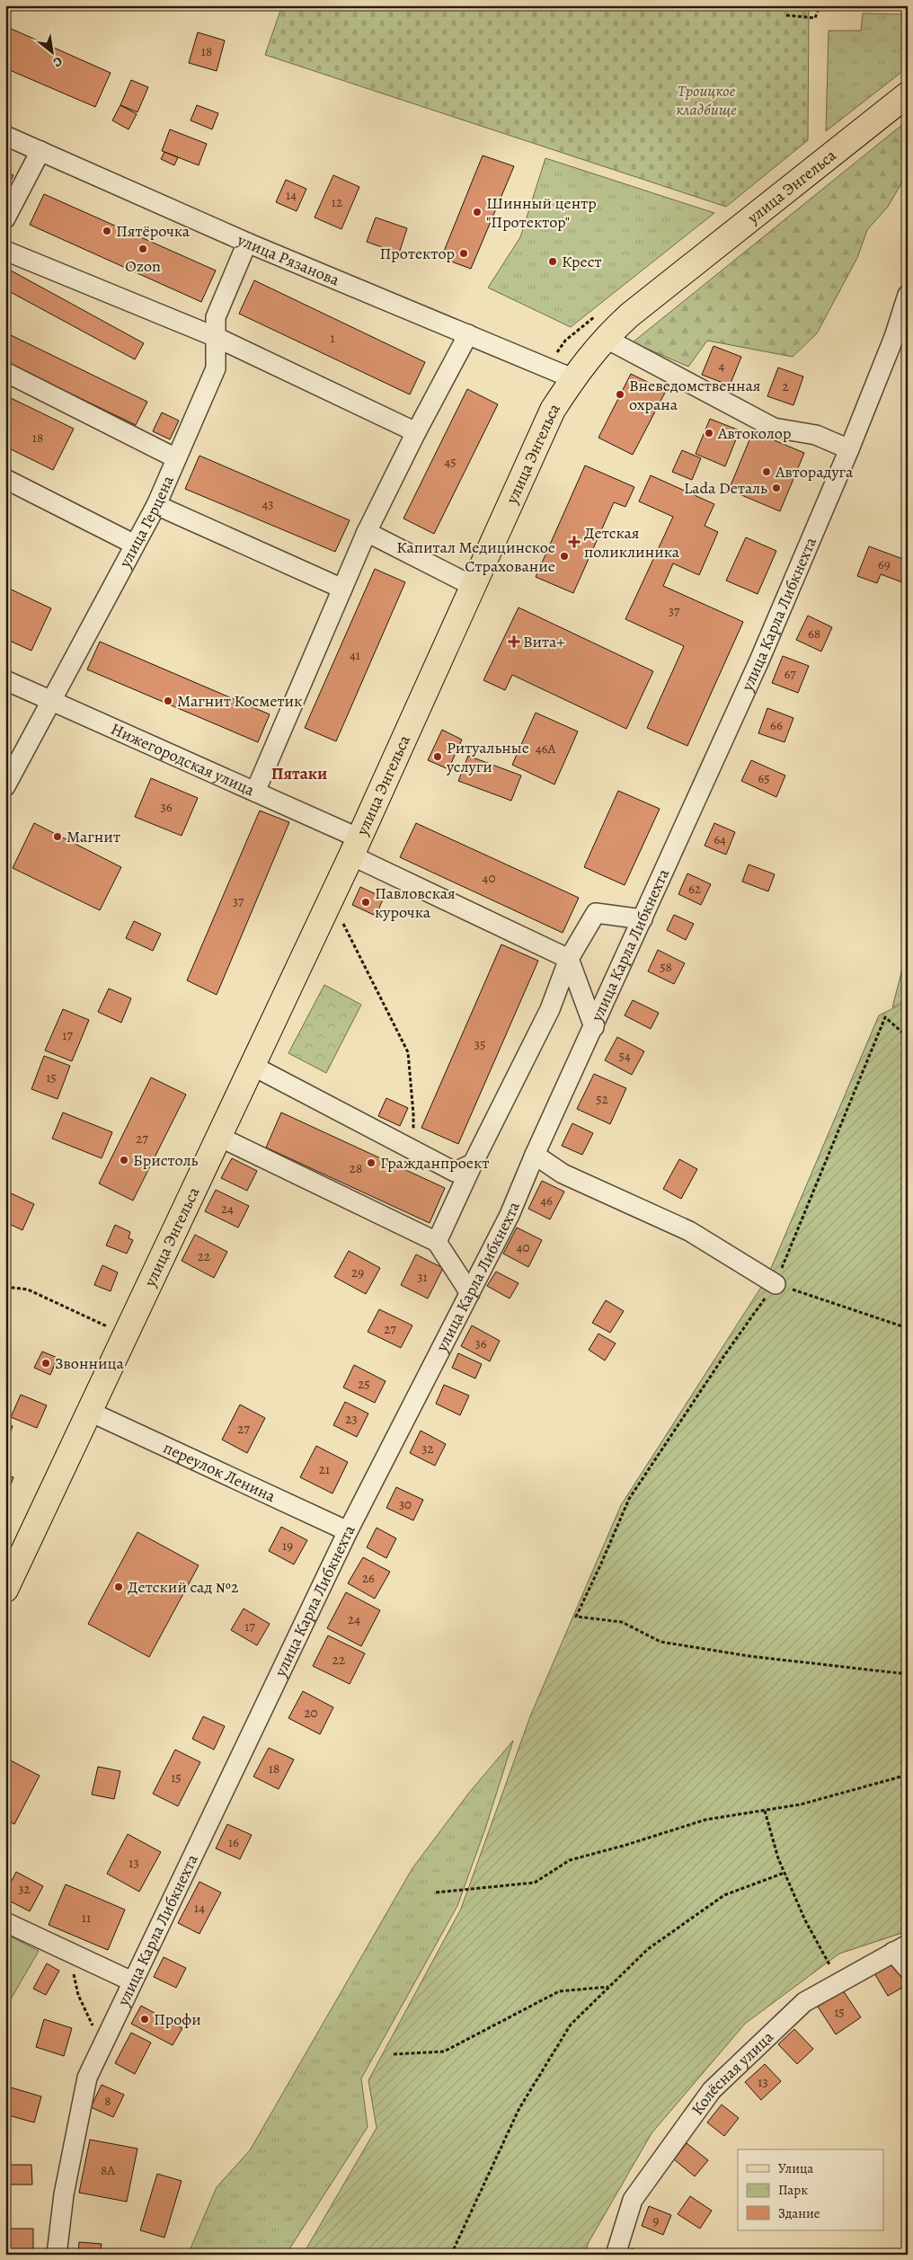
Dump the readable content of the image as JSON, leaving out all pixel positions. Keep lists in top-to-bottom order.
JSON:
{
  "streets": {
    "main road": ["улица Энгельса"],
    "street": [
      "улица Рязанова",
      "улица Герцена",
      "улица Карла Либкнехта",
      "Нижегородская улица",
      "переулок Ленина",
      "Колёсная улица"
    ]
  },
  "crossings": [
    ["улица Энгельса", "улица Рязанова"],
    ["улица Энгельса", "Нижегородская улица"],
    ["улица Энгельса", "переулок Ленина"],
    ["улица Рязанова", "улица Герцена"],
    ["улица Герцена", "Нижегородская улица"],
    ["улица Карла Либкнехта", "переулок Ленина"]
  ],
  "districts": ["Пятаки"],
  "parks": ["Троицкое кладбище"],
  "places": {
    "other": [
      "Шинный центр \"Протектор\"",
      "Пятёрочка",
      "Ozon",
      "Протектор",
      "Крест",
      "Вневедомственная охрана",
      "Автоколор",
      "Авторадуга",
      "Lada Dеталь",
      "Капитал Медицинское Страхование",
      "Магнит Косметик",
      "Ритуальные услуги",
      "Магнит",
      "Павловская курочка",
      "Бристоль",
      "Гражданпроект",
      "Звонница",
      "Детский сад №2",
      "Профи"
    ],
    "health": ["Детская поликлиника", "Вита+"]
  },
  "house_numbers": [
    "18",
    "14",
    "12",
    "1",
    "4",
    "2",
    "18",
    "45",
    "43",
    "69",
    "37",
    "68",
    "41",
    "67",
    "66",
    "46А",
    "65",
    "36",
    "64",
    "40",
    "62",
    "37",
    "58",
    "17",
    "35",
    "54",
    "15",
    "52",
    "27",
    "28",
    "46",
    "24",
    "40",
    "22",
    "29",
    "31",
    "27",
    "36",
    "25",
    "23",
    "27",
    "32",
    "21",
    "30",
    "19",
    "26",
    "24",
    "17",
    "22",
    "20",
    "18",
    "15",
    "16",
    "13",
    "32",
    "14",
    "11",
    "15",
    "13",
    "8",
    "8А",
    "9"
  ],
  "legend": ["Улица", "Парк", "Здание"],
  "north": "bottom right"
}
